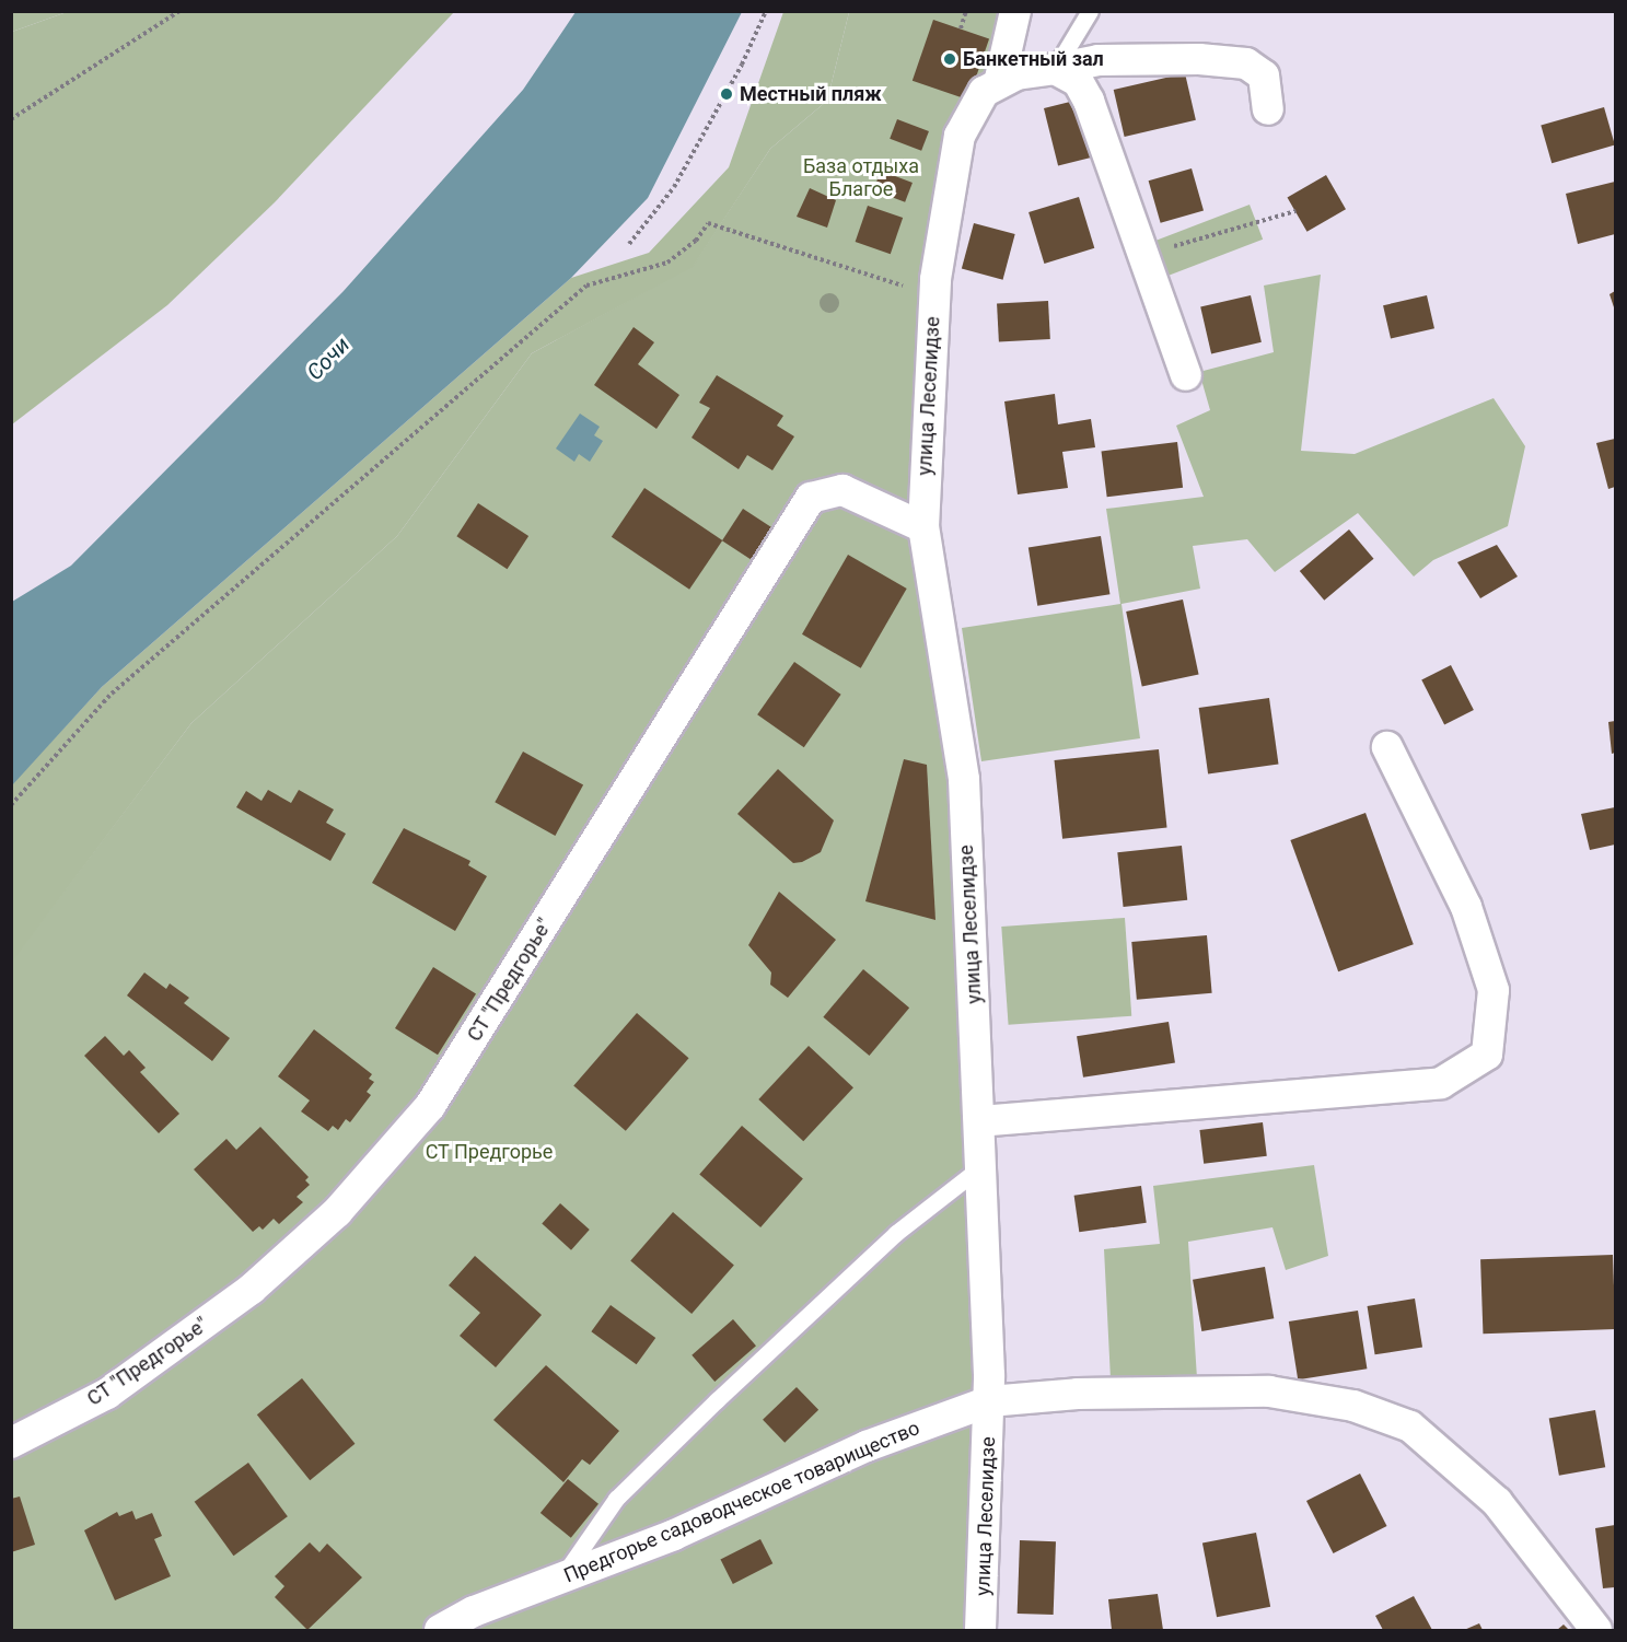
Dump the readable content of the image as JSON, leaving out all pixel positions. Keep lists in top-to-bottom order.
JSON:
{
  "streets": {
    "street": ["улица Леселидзе", "СТ \"Предгорье\"", "Предгорье садоводческое товарищество"]
  },
  "crossings": [
    ["улица Леселидзе", "СТ \"Предгорье\""],
    ["улица Леселидзе", "Предгорье садоводческое товарищество"]
  ],
  "water": ["Сочи"],
  "parks": ["База отдыха Благое", "СТ Предгорье"],
  "places": ["Банкетный зал", "Местный пляж"]
}
